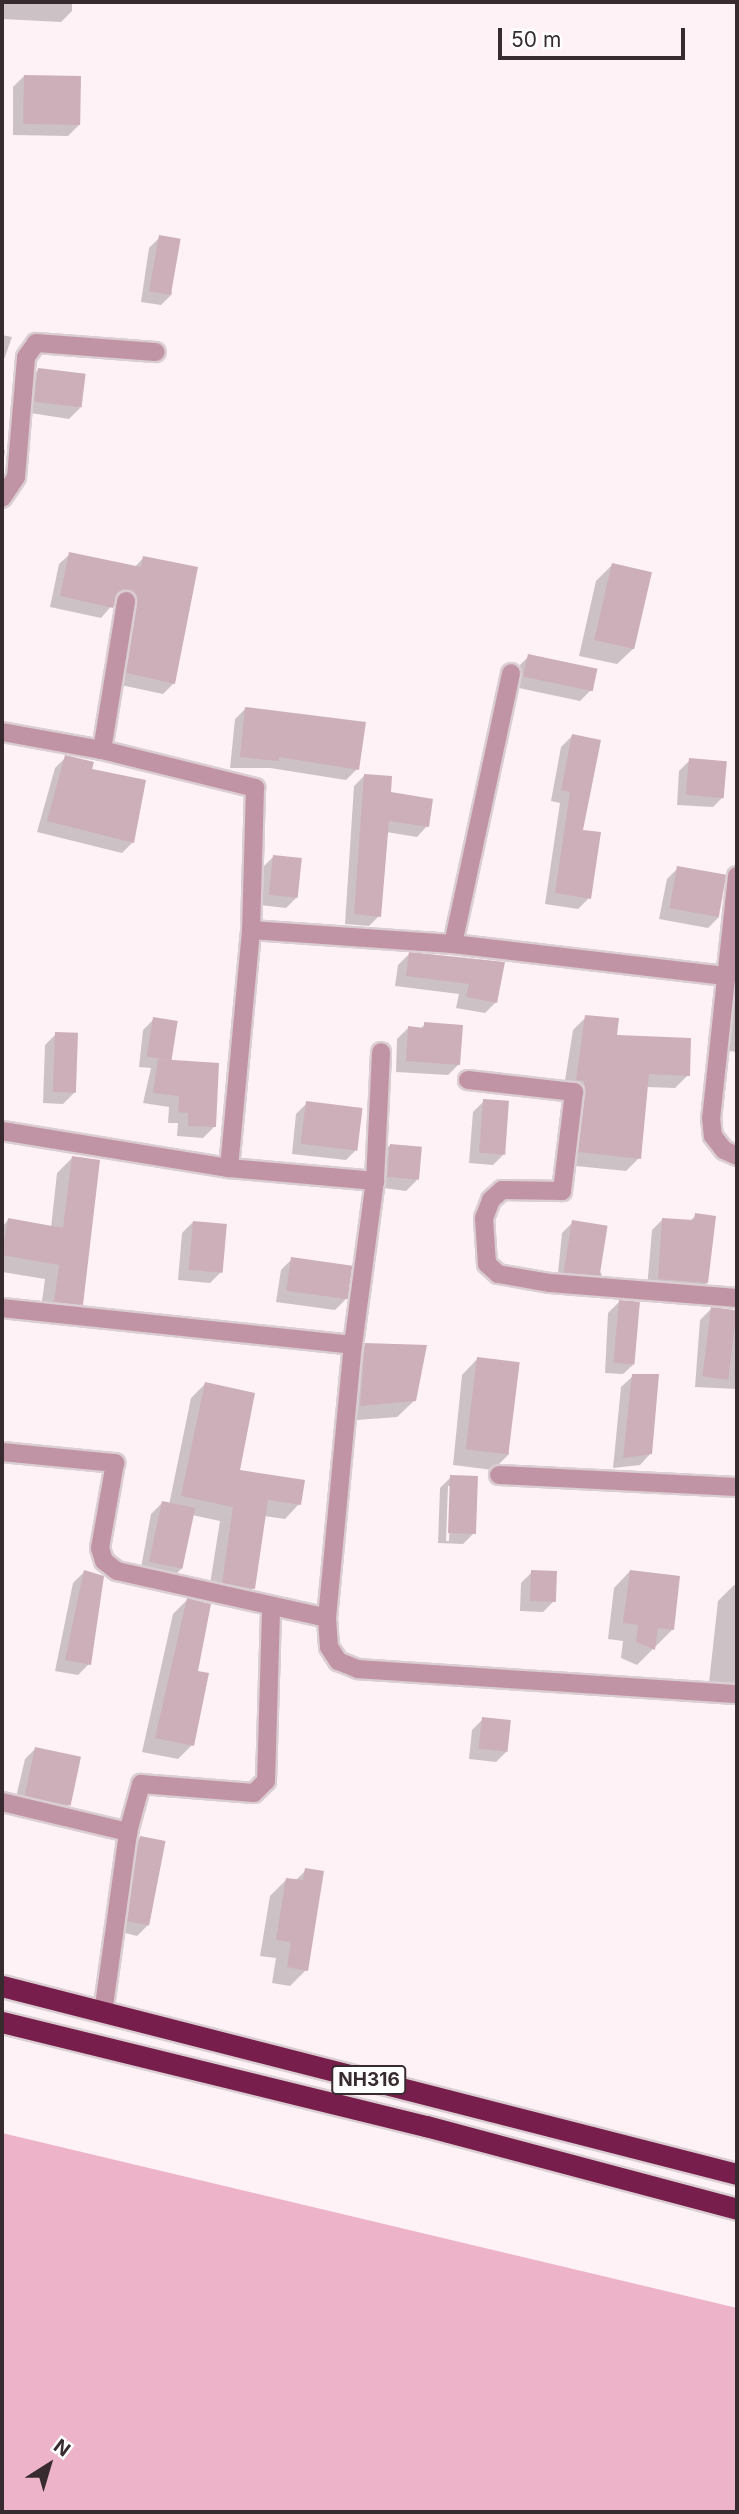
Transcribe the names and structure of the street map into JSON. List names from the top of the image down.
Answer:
{
  "streets": {
    "highway": ["NH316"]
  },
  "scale_bar": "50 m",
  "north": "top right"
}
